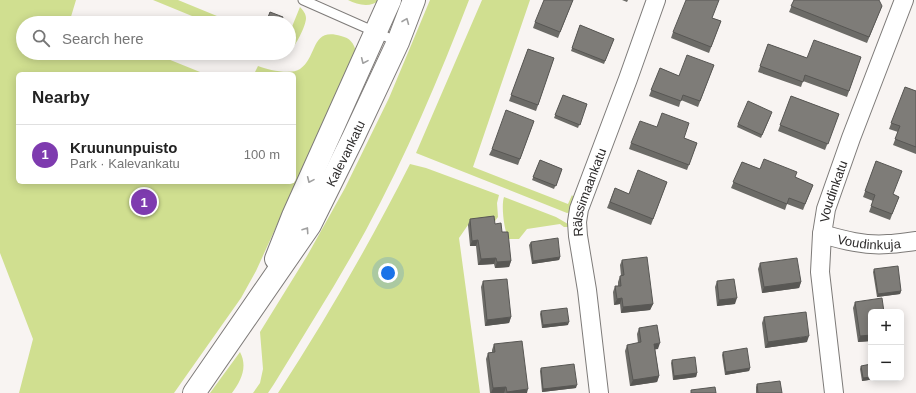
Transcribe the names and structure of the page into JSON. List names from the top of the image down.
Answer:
{
  "streets": {
    "main road": ["Kalevankatu"],
    "street": ["Voudinkatu", "Rälssimaankatu", "Voudinkuja"]
  },
  "crossings": [
    ["Voudinkatu", "Voudinkuja"]
  ],
  "page": {
    "search": "Search here",
    "heading": "Nearby",
    "list": [
      {
        "mark": "1",
        "name": "Kruununpuisto",
        "note": "Park · Kalevankatu",
        "value": "100 m"
      }
    ],
    "pins": "1",
    "map_buttons": ["+", "−"]
  }
}
